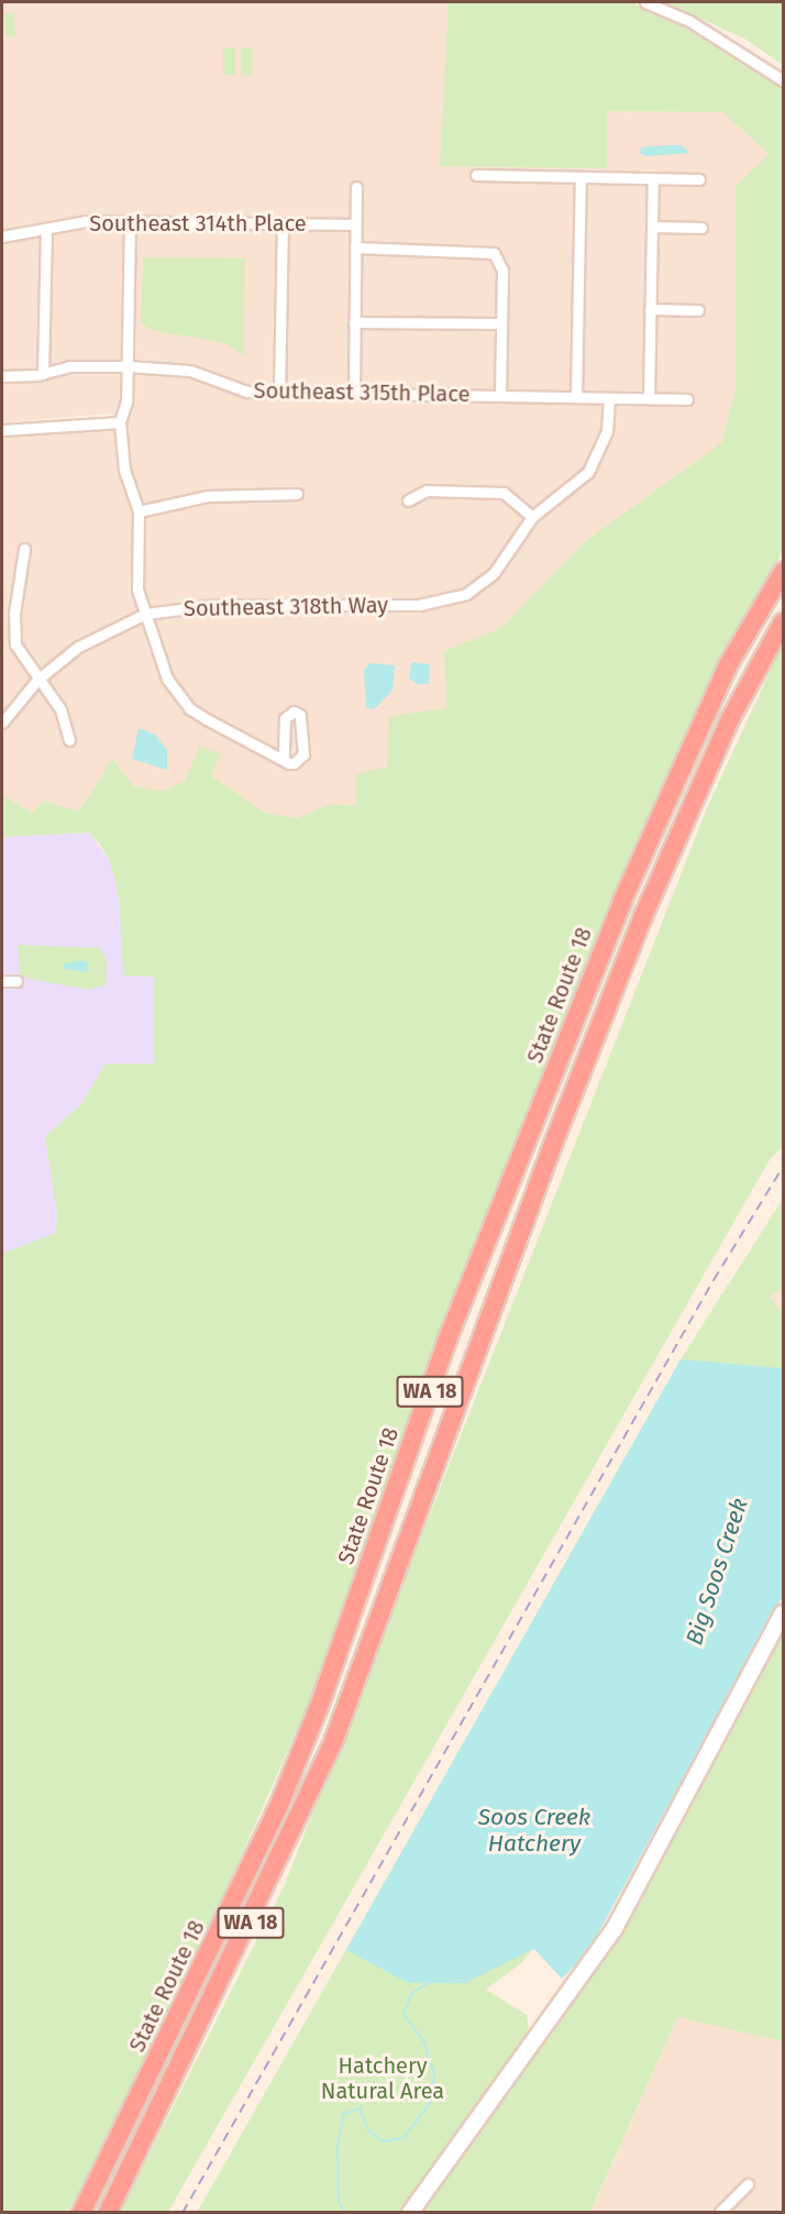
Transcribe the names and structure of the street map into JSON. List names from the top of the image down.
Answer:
{
  "streets": {
    "highway": ["State Route 18", "WA 18"],
    "street": ["Southeast 314th Place", "Southeast 315th Place", "Southeast 318th Way"]
  },
  "crossings": [
    ["Southeast 315th Place", "Southeast 318th Way"]
  ],
  "water": ["Big Soos Creek", "Soos Creek Hatchery"],
  "parks": ["Hatchery Natural Area"]
}
